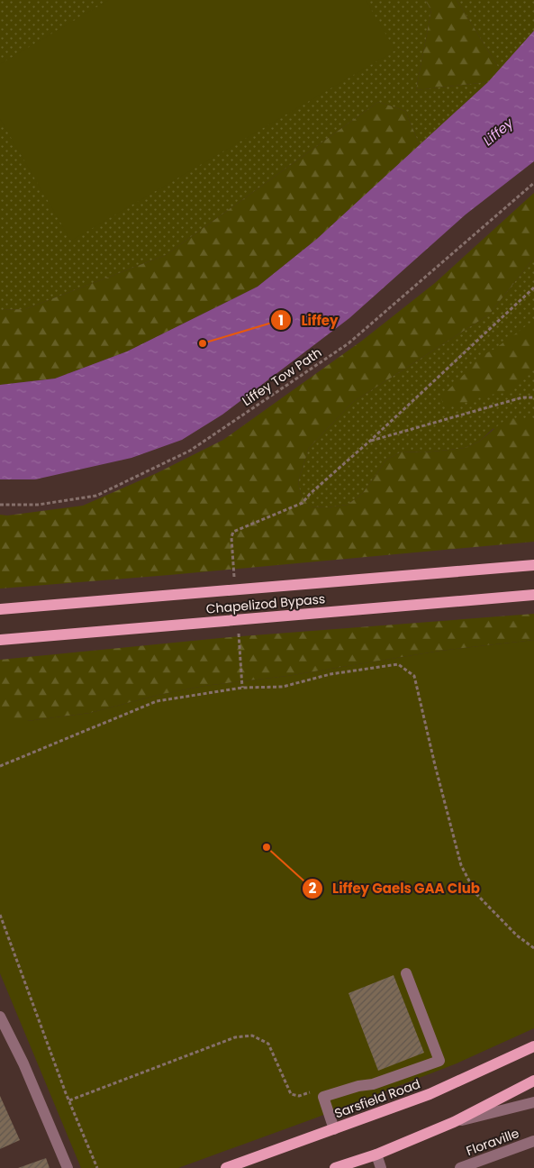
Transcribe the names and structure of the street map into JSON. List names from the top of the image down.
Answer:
{
  "streets": {
    "main road": ["Chapelizod Bypass", "Sarsfield Road"],
    "street": ["Floraville"],
    "path": ["Liffey Tow Path"]
  },
  "water": ["Liffey"],
  "places": ["Liffey", "Liffey Gaels GAA Club"]
}
